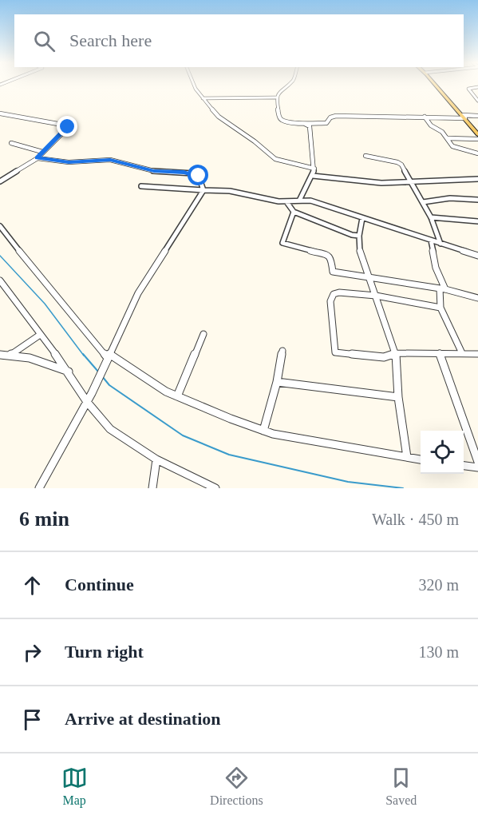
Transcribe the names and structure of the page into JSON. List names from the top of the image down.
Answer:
{
  "page": {
    "search": "Search here",
    "heading": ["6 min", "Walk · 450 m"],
    "list": [
      ["Continue", "320 m"],
      ["Turn right", "130 m"],
      "Arrive at destination"
    ],
    "nav": ["Map", "Directions", "Saved"]
  }
}
